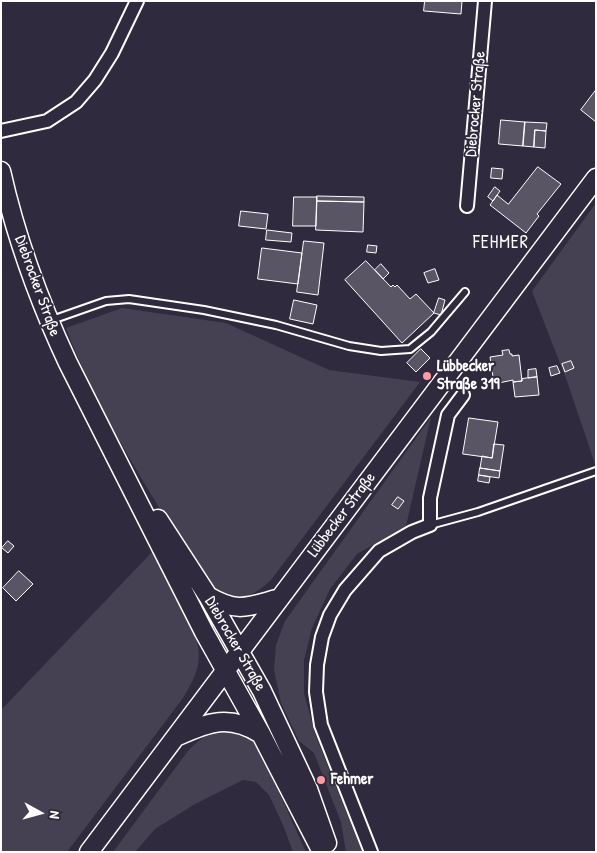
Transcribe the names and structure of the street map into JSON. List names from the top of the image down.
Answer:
{
  "streets": {
    "main road": ["Diebrocker Straße", "Lübbecker Straße"]
  },
  "crossings": [
    ["Diebrocker Straße", "Lübbecker Straße"]
  ],
  "districts": ["FEHMER"],
  "places": ["Lübbecker Straße 319", "Fehmer"],
  "north": "right"
}
